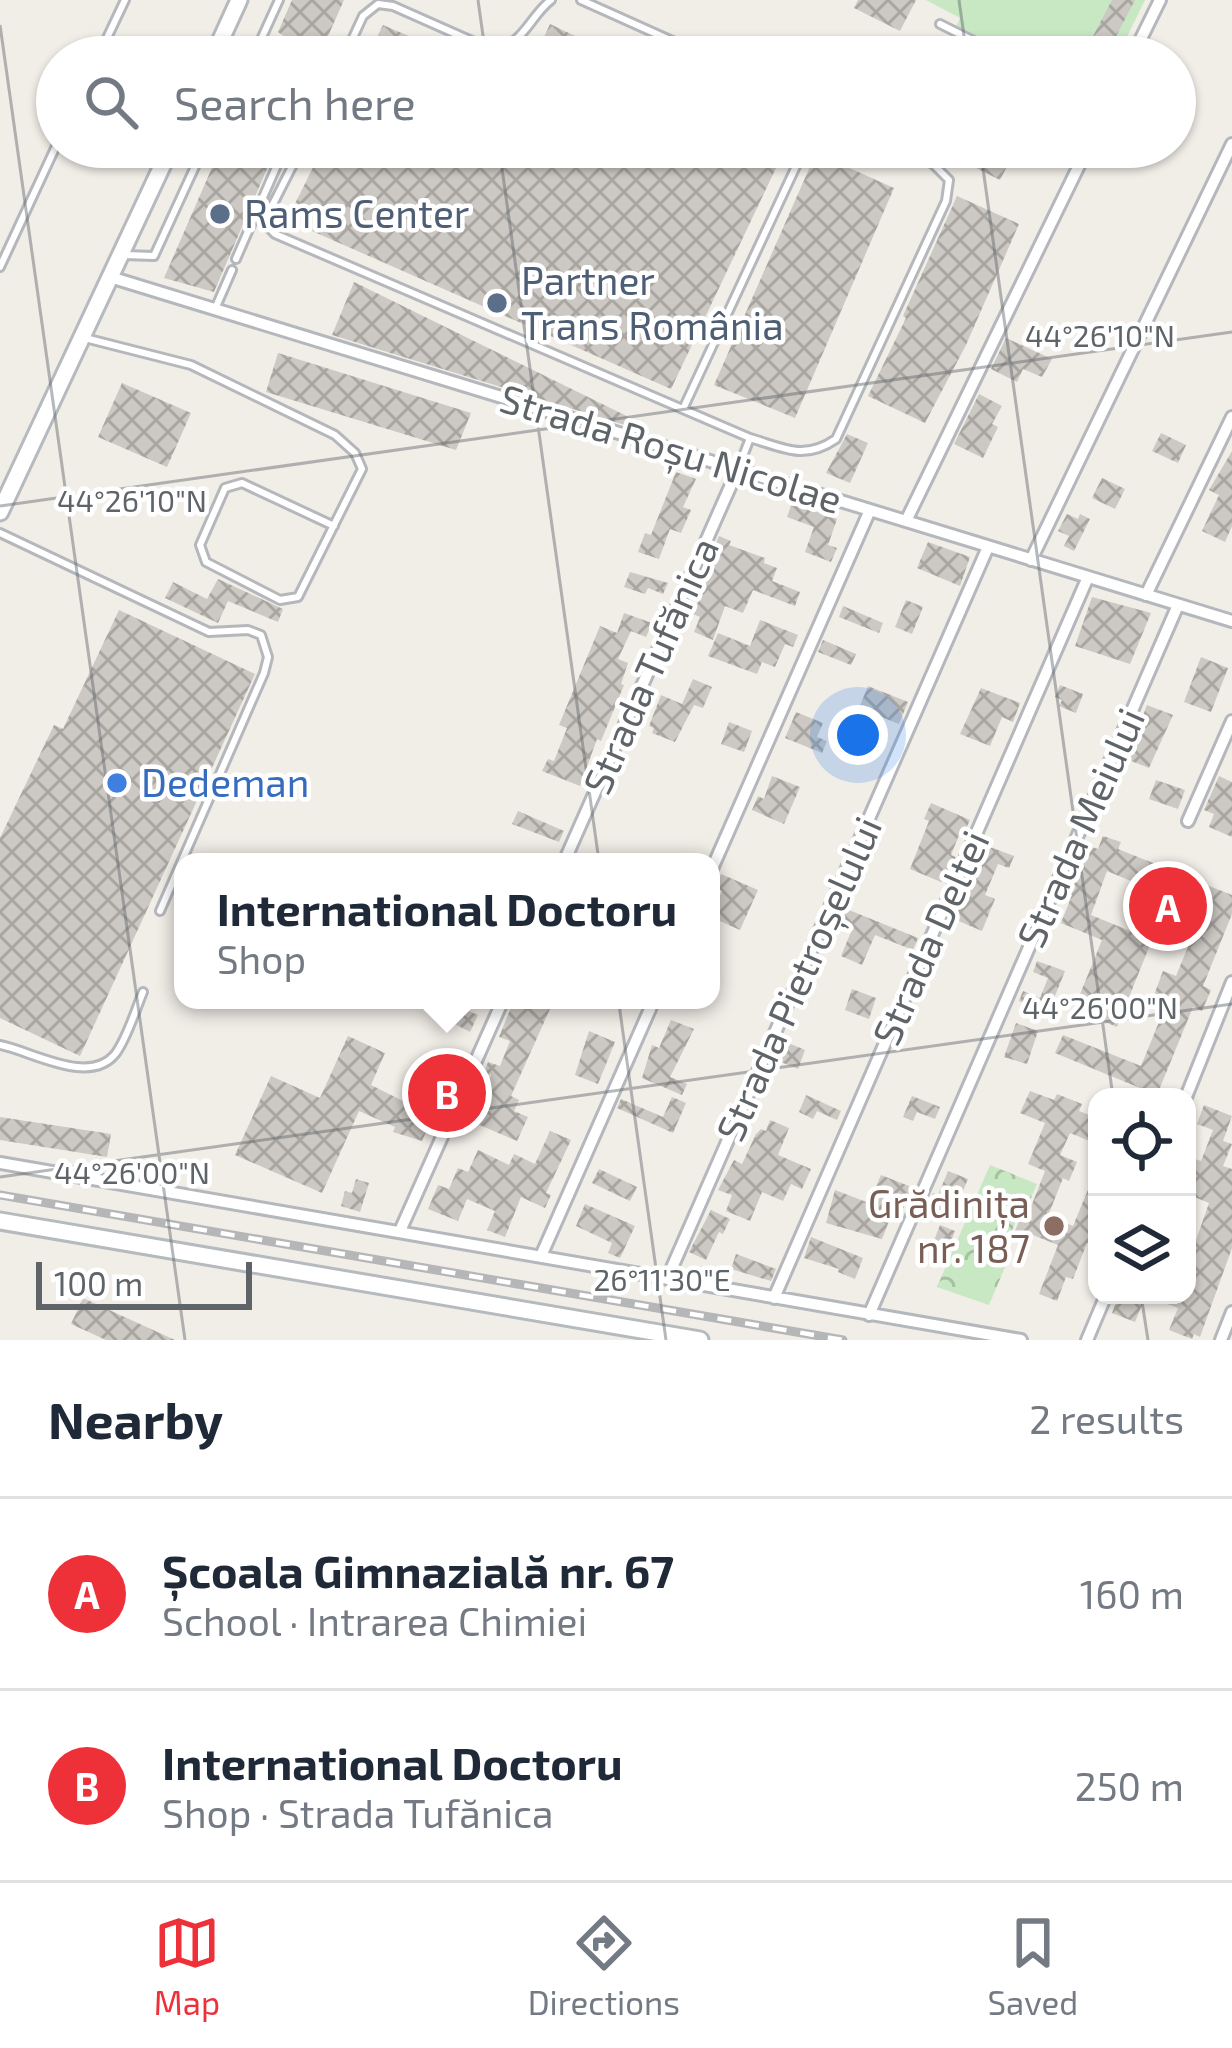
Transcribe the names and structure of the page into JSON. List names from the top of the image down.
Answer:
{
  "streets": {
    "street": [
      "Strada Roșu Nicolae",
      "Strada Tufănica",
      "Strada Meiului",
      "Strada Deltei",
      "Strada Pietroșelului"
    ]
  },
  "crossings": [
    ["Strada Roșu Nicolae", "Strada Tufănica"],
    ["Strada Roșu Nicolae", "Strada Meiului"],
    ["Strada Roșu Nicolae", "Strada Deltei"],
    ["Strada Roșu Nicolae", "Strada Pietroșelului"]
  ],
  "places": [
    "Rams Center",
    "Partner Trans România",
    "Dedeman",
    "Grădinița nr. 187"
  ],
  "scale_bar": "100 m",
  "page": {
    "search": "Search here",
    "popup": ["International Doctoru", "Shop"],
    "pins": ["A", "B"],
    "scale": "100 m",
    "heading": ["Nearby", "2 results"],
    "list": [
      {
        "mark": "A",
        "name": "Școala Gimnazială nr. 67",
        "note": "School · Intrarea Chimiei",
        "value": "160 m"
      },
      {
        "mark": "B",
        "name": "International Doctoru",
        "note": "Shop · Strada Tufănica",
        "value": "250 m"
      }
    ],
    "nav": ["Map", "Directions", "Saved"]
  },
  "coordinates": ["44°26'10\"N", "44°26'00\"N", "26°11'30\"E"]
}
